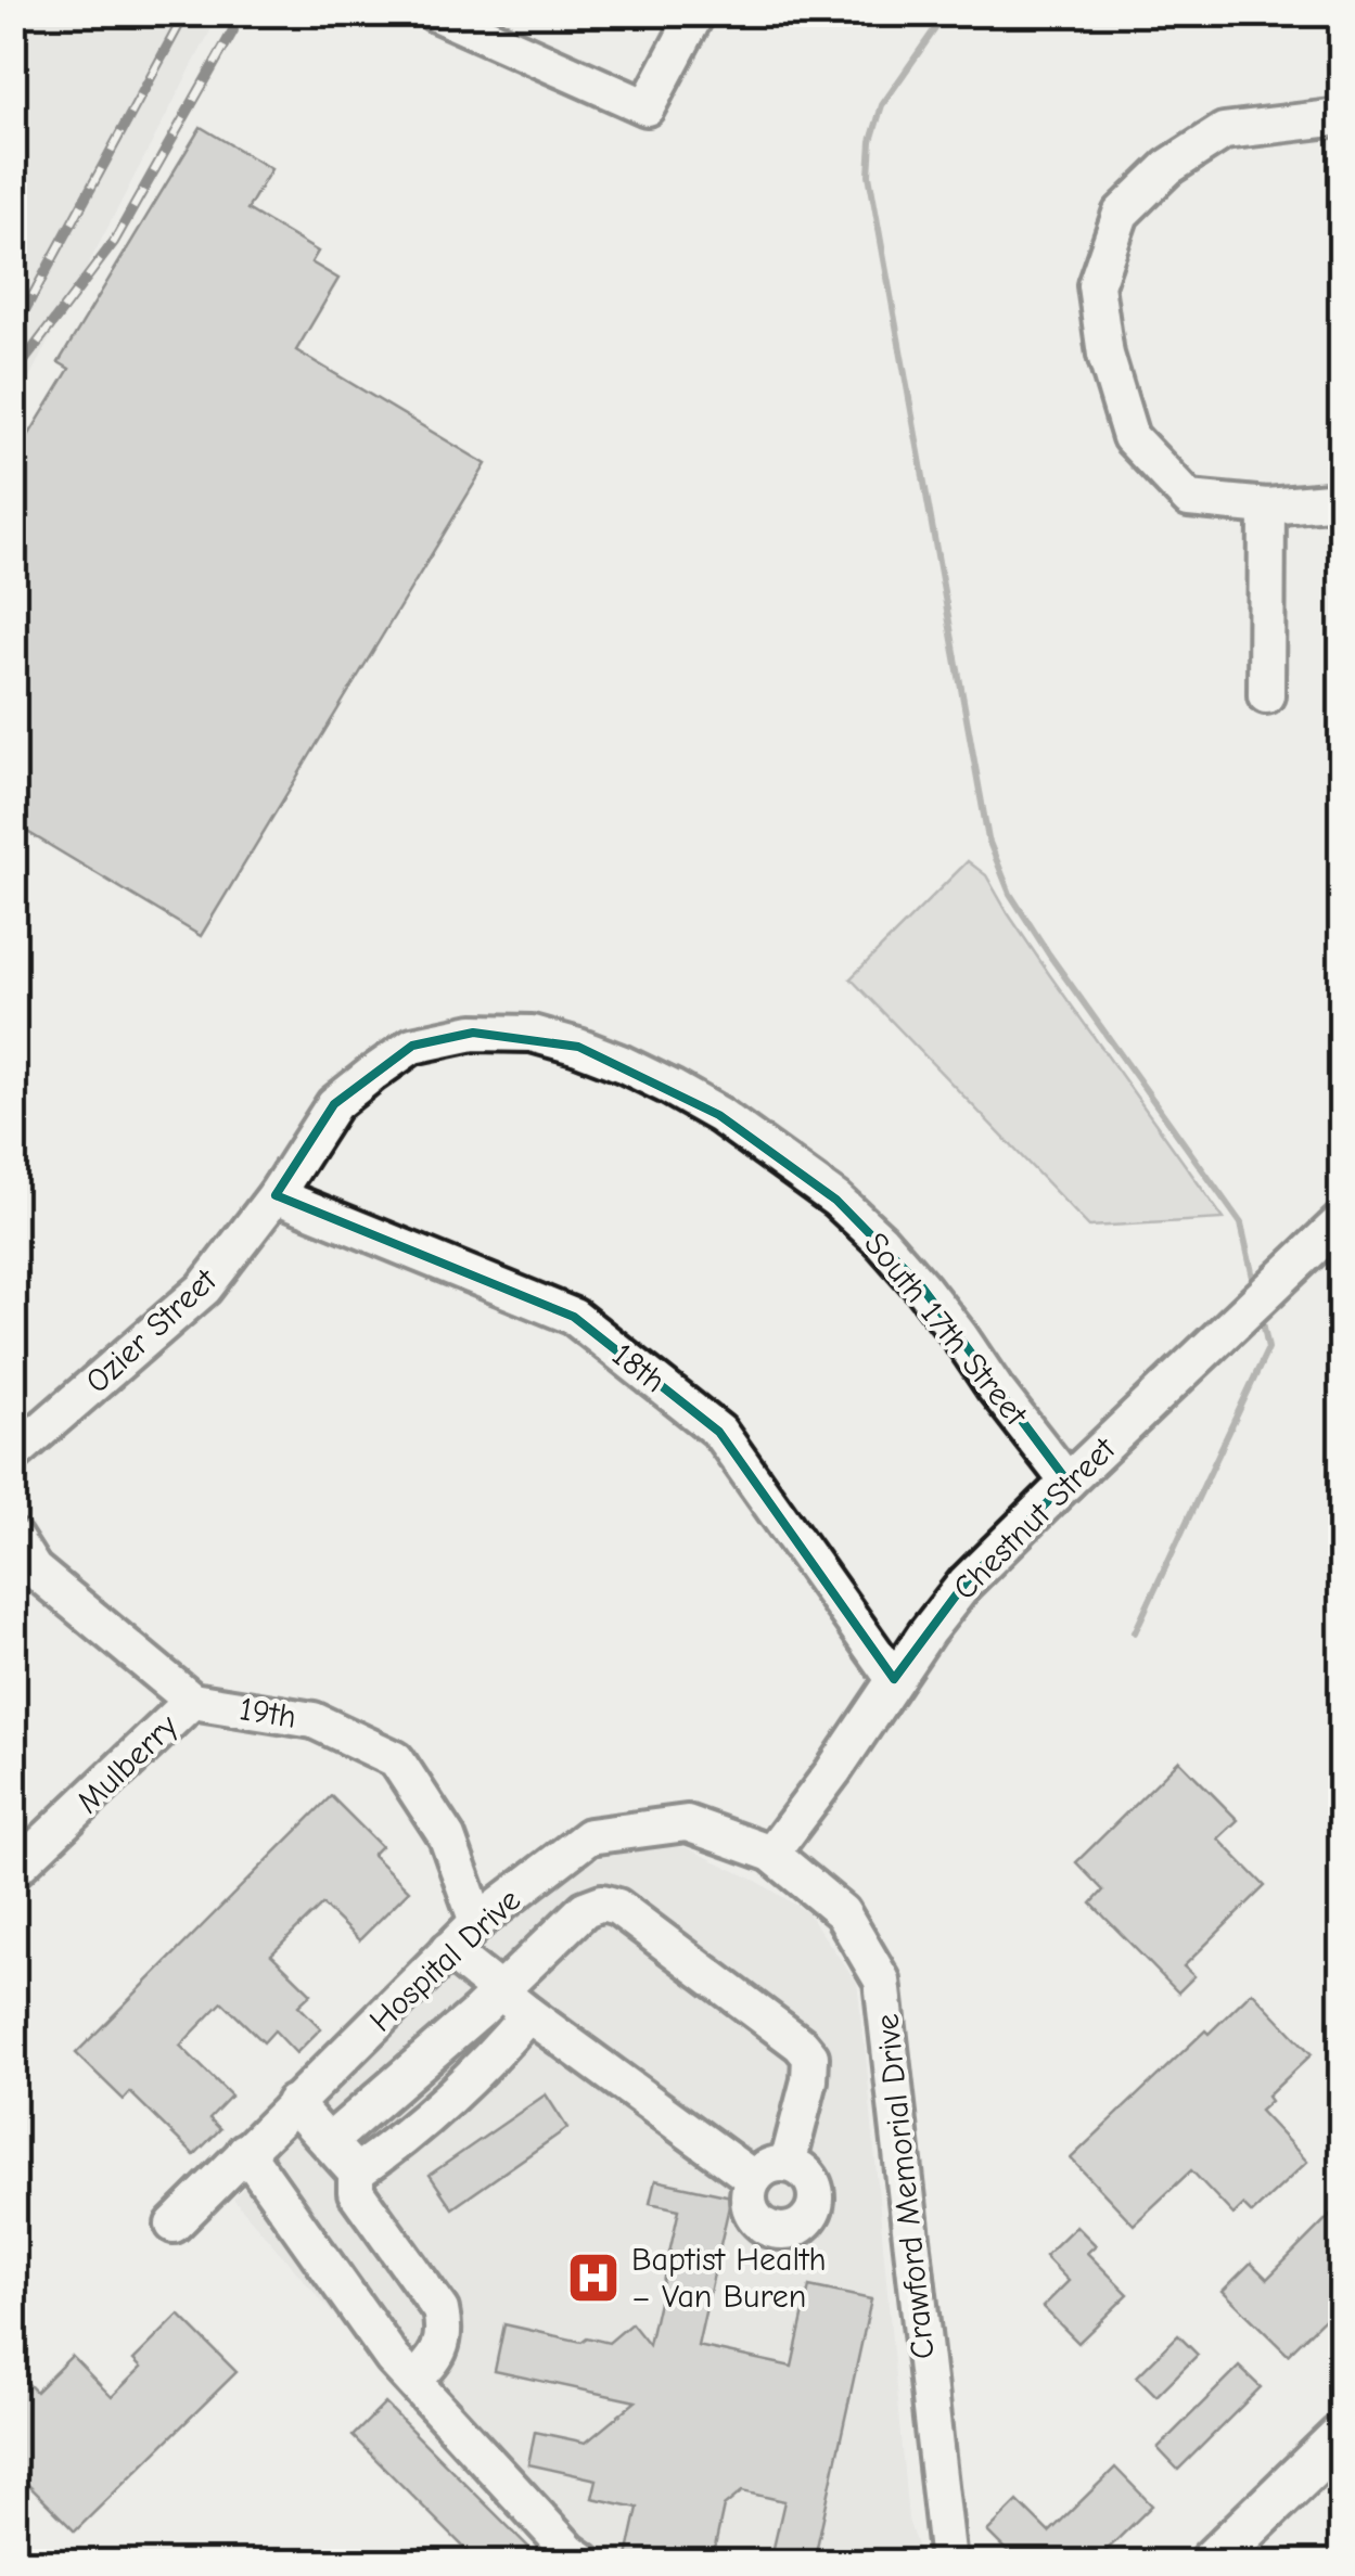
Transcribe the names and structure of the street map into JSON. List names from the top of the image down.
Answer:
{
  "streets": {
    "street": [
      "South 17th Street",
      "Ozier Street",
      "18th",
      "Chestnut Street",
      "19th",
      "Mulberry",
      "Hospital Drive",
      "Crawford Memorial Drive"
    ]
  },
  "crossings": [
    ["South 17th Street", "Ozier Street"],
    ["South 17th Street", "18th"],
    ["South 17th Street", "Chestnut Street"],
    ["Ozier Street", "18th"],
    ["18th", "Chestnut Street"],
    ["Chestnut Street", "Hospital Drive"],
    ["Chestnut Street", "Crawford Memorial Drive"],
    ["19th", "Mulberry"],
    ["19th", "Hospital Drive"],
    ["Hospital Drive", "Crawford Memorial Drive"]
  ],
  "places": {
    "hospital": ["Baptist Health – Van Buren"]
  }
}
